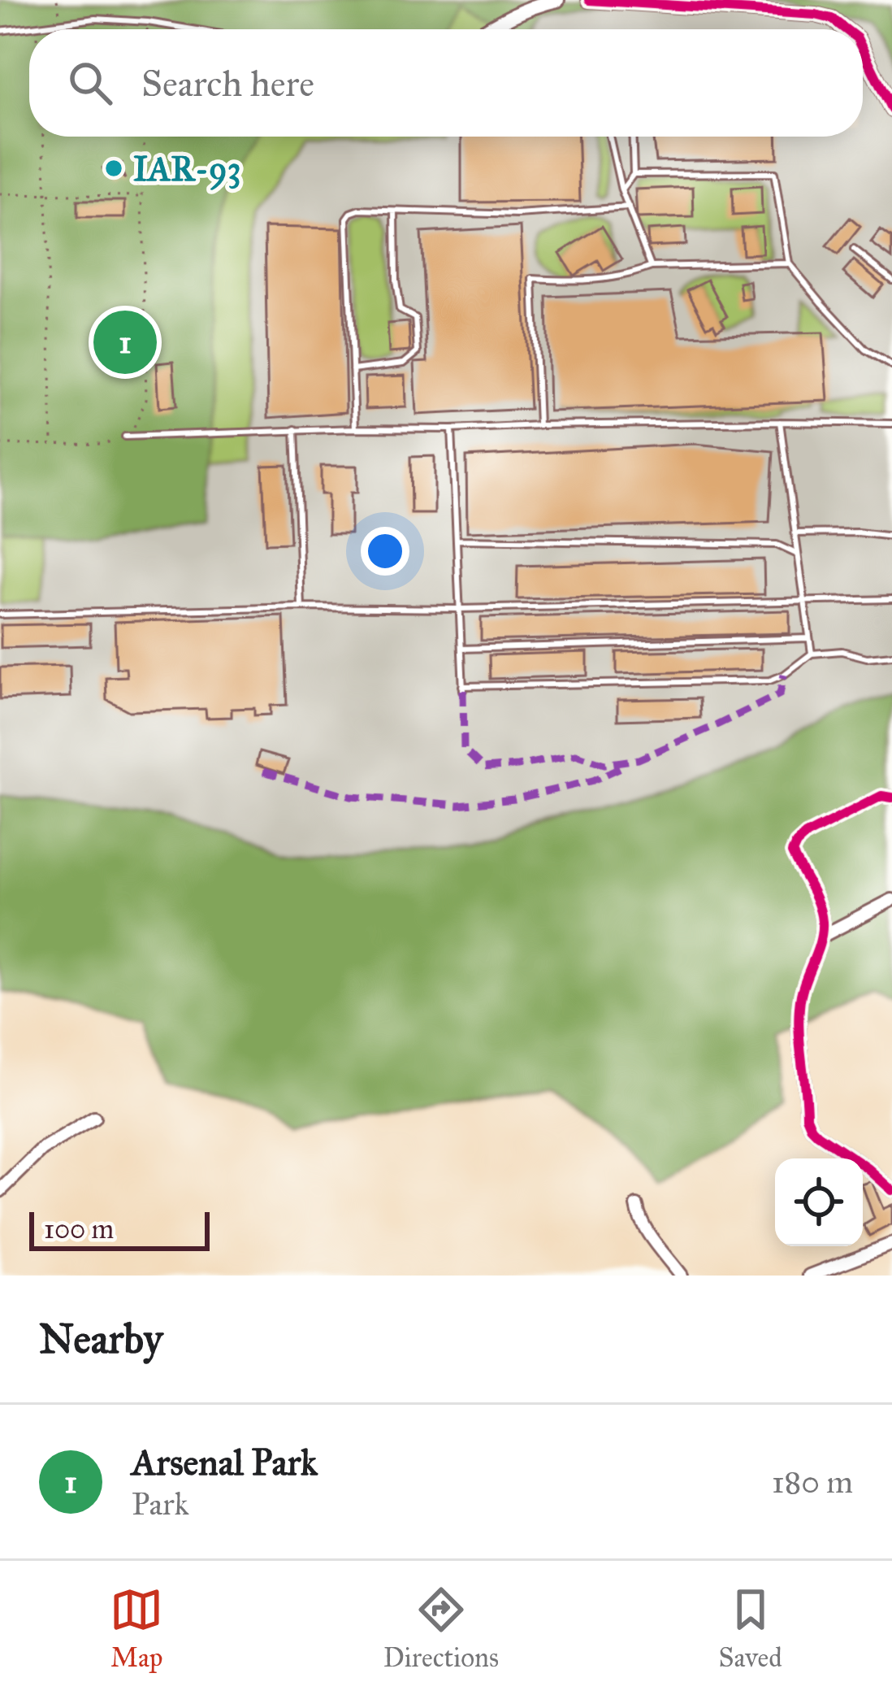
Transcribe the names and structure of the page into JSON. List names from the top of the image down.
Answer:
{
  "places": ["IAR-93"],
  "scale_bar": "100 m",
  "page": {
    "search": "Search here",
    "pins": "1",
    "scale": "100 m",
    "heading": "Nearby",
    "list": [
      {
        "mark": "1",
        "name": "Arsenal Park",
        "note": "Park",
        "value": "180 m"
      }
    ],
    "nav": ["Map", "Directions", "Saved"]
  }
}
